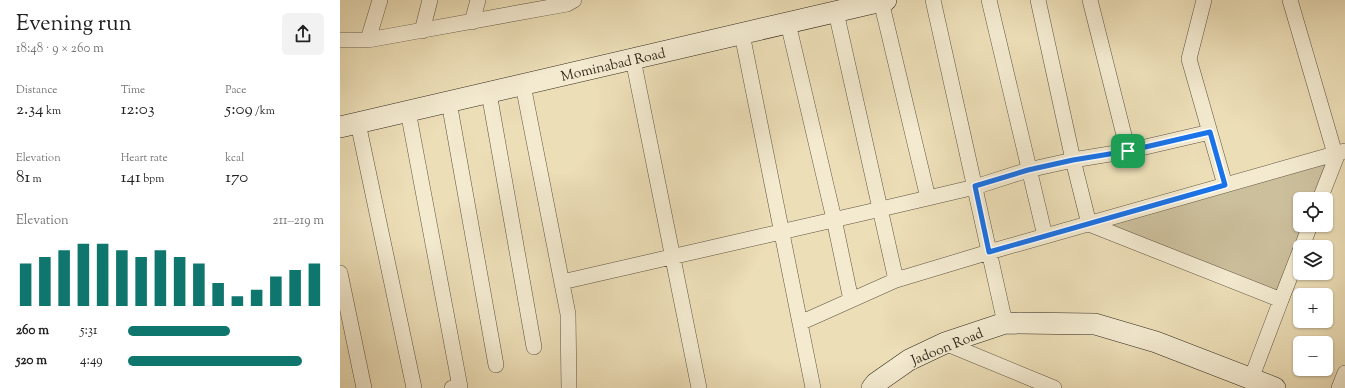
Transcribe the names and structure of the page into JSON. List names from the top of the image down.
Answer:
{
  "streets": {
    "main road": ["Mominabad Road", "Jadoon Road"]
  },
  "page": {
    "heading": ["Evening run", "18:48 · 9 × 260 m"],
    "stats": [
      ["Distance", "2.34 km"],
      ["Time", "12:03"],
      ["Pace", "5:09 /km"],
      ["Elevation", "81 m"],
      ["Heart rate", "141 bpm"],
      ["kcal", "170"]
    ],
    "map_buttons": ["+", "−"],
    "chart": ["Elevation", "211–219 m"],
    "list": [
      {
        "name": "260 m",
        "note": "5:31"
      },
      {
        "name": "520 m",
        "note": "4:49"
      }
    ]
  }
}
